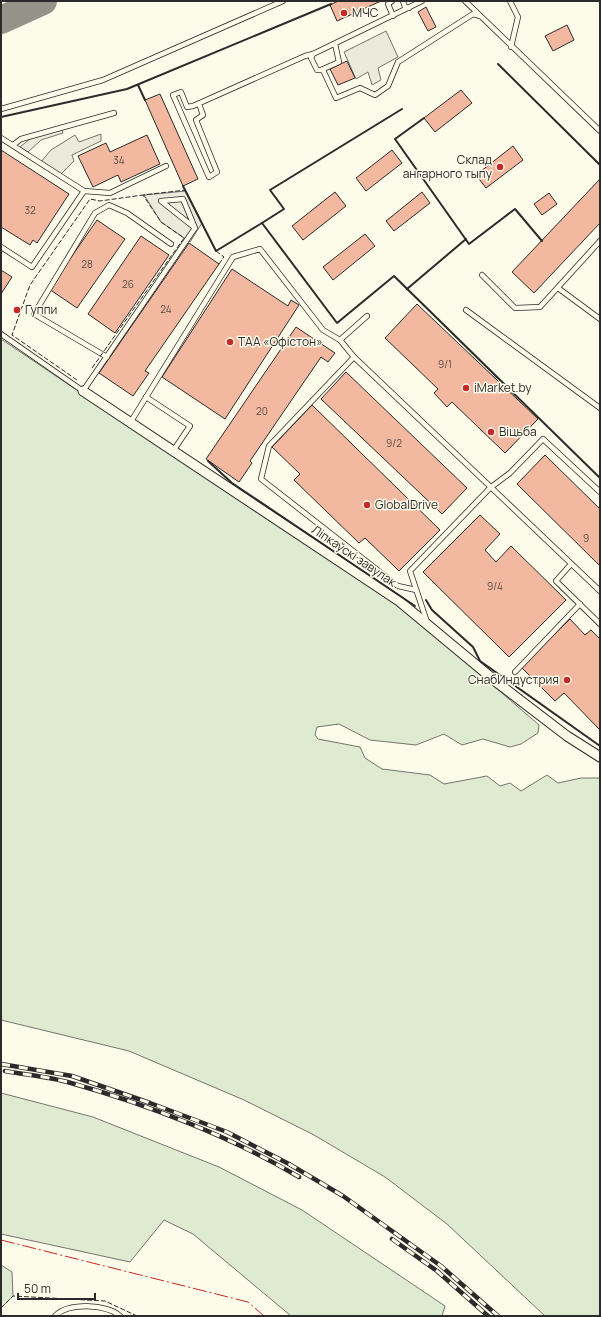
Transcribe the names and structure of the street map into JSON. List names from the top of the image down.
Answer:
{
  "streets": {
    "street": ["Ліпкаўскі завулак"]
  },
  "places": [
    "МЧС",
    "Склад ангарного тыпу",
    "Гуппи",
    "ТАА «Офістон»",
    "iMarket.by",
    "Віцьба",
    "GlobalDrive",
    "СнабИндустрия"
  ],
  "house_numbers": [
    "34",
    "32",
    "28",
    "26",
    "24",
    "9/1",
    "20",
    "9/2",
    "9",
    "9/4"
  ],
  "scale_bar": "50 m"
}
